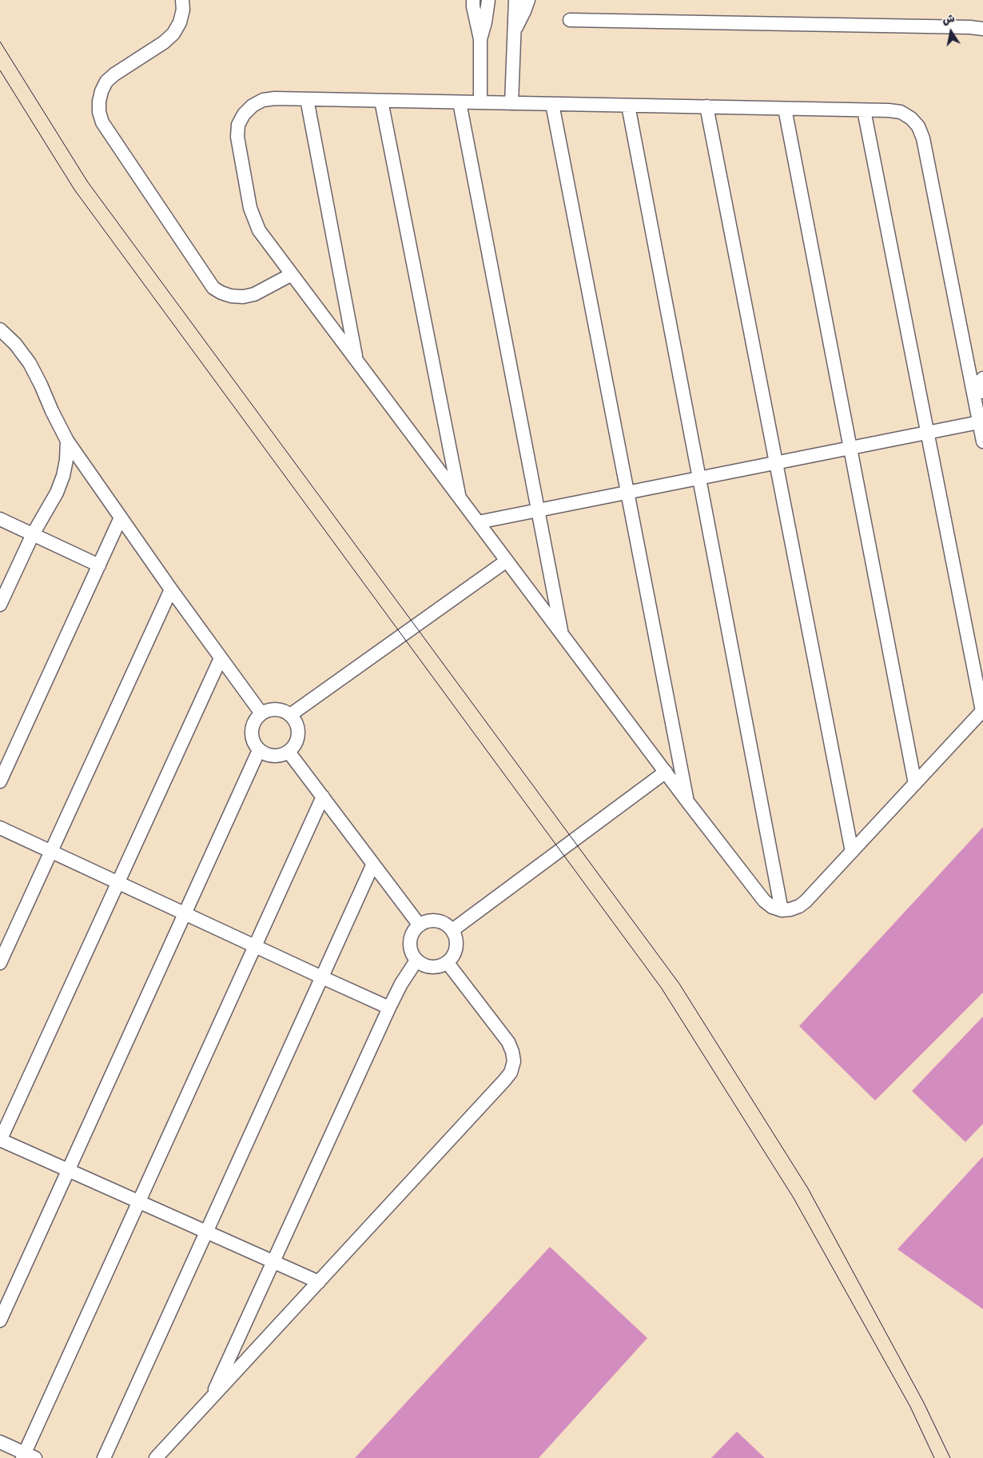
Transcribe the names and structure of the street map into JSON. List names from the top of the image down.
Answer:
{
  "north": "top"
}
